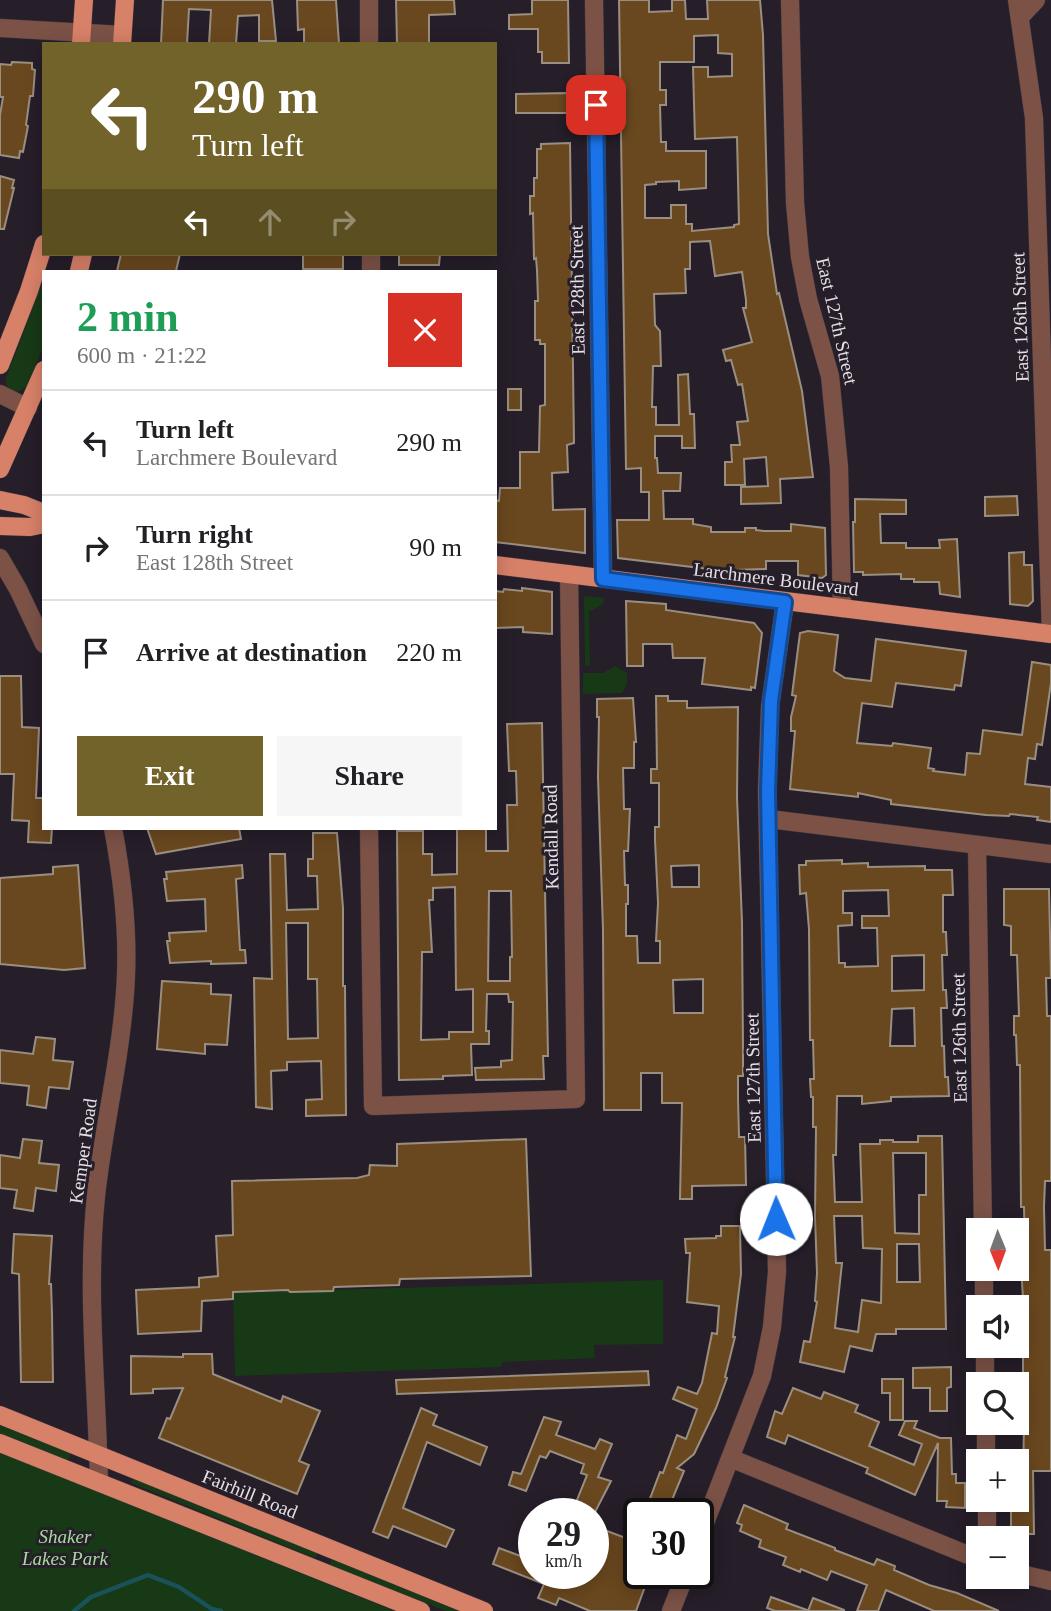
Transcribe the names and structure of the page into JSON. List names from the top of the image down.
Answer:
{
  "streets": {
    "main road": ["Larchmere Boulevard", "Fairhill Road"],
    "street": [
      "East 128th Street",
      "East 126th Street",
      "East 127th Street",
      "Kendall Road",
      "Kemper Road"
    ]
  },
  "crossings": [
    ["East 128th Street", "Larchmere Boulevard"],
    ["East 126th Street", "Larchmere Boulevard"],
    ["East 127th Street", "Larchmere Boulevard"],
    ["Larchmere Boulevard", "Kendall Road"],
    ["Kemper Road", "Fairhill Road"]
  ],
  "parks": ["Shaker Lakes Park"],
  "north": "bottom",
  "page": {
    "turn": ["290 m", "Turn left"],
    "heading": ["2 min", "600 m · 21:22"],
    "list": [
      {
        "name": "Turn left",
        "note": "Larchmere Boulevard",
        "value": "290 m"
      },
      {
        "name": "Turn right",
        "note": "East 128th Street",
        "value": "90 m"
      },
      {
        "name": "Arrive at destination",
        "value": "220 m"
      }
    ],
    "buttons": ["Exit", "Share"],
    "map_buttons": ["+", "−"],
    "speed": "29 km/h",
    "limit": "30"
  }
}
